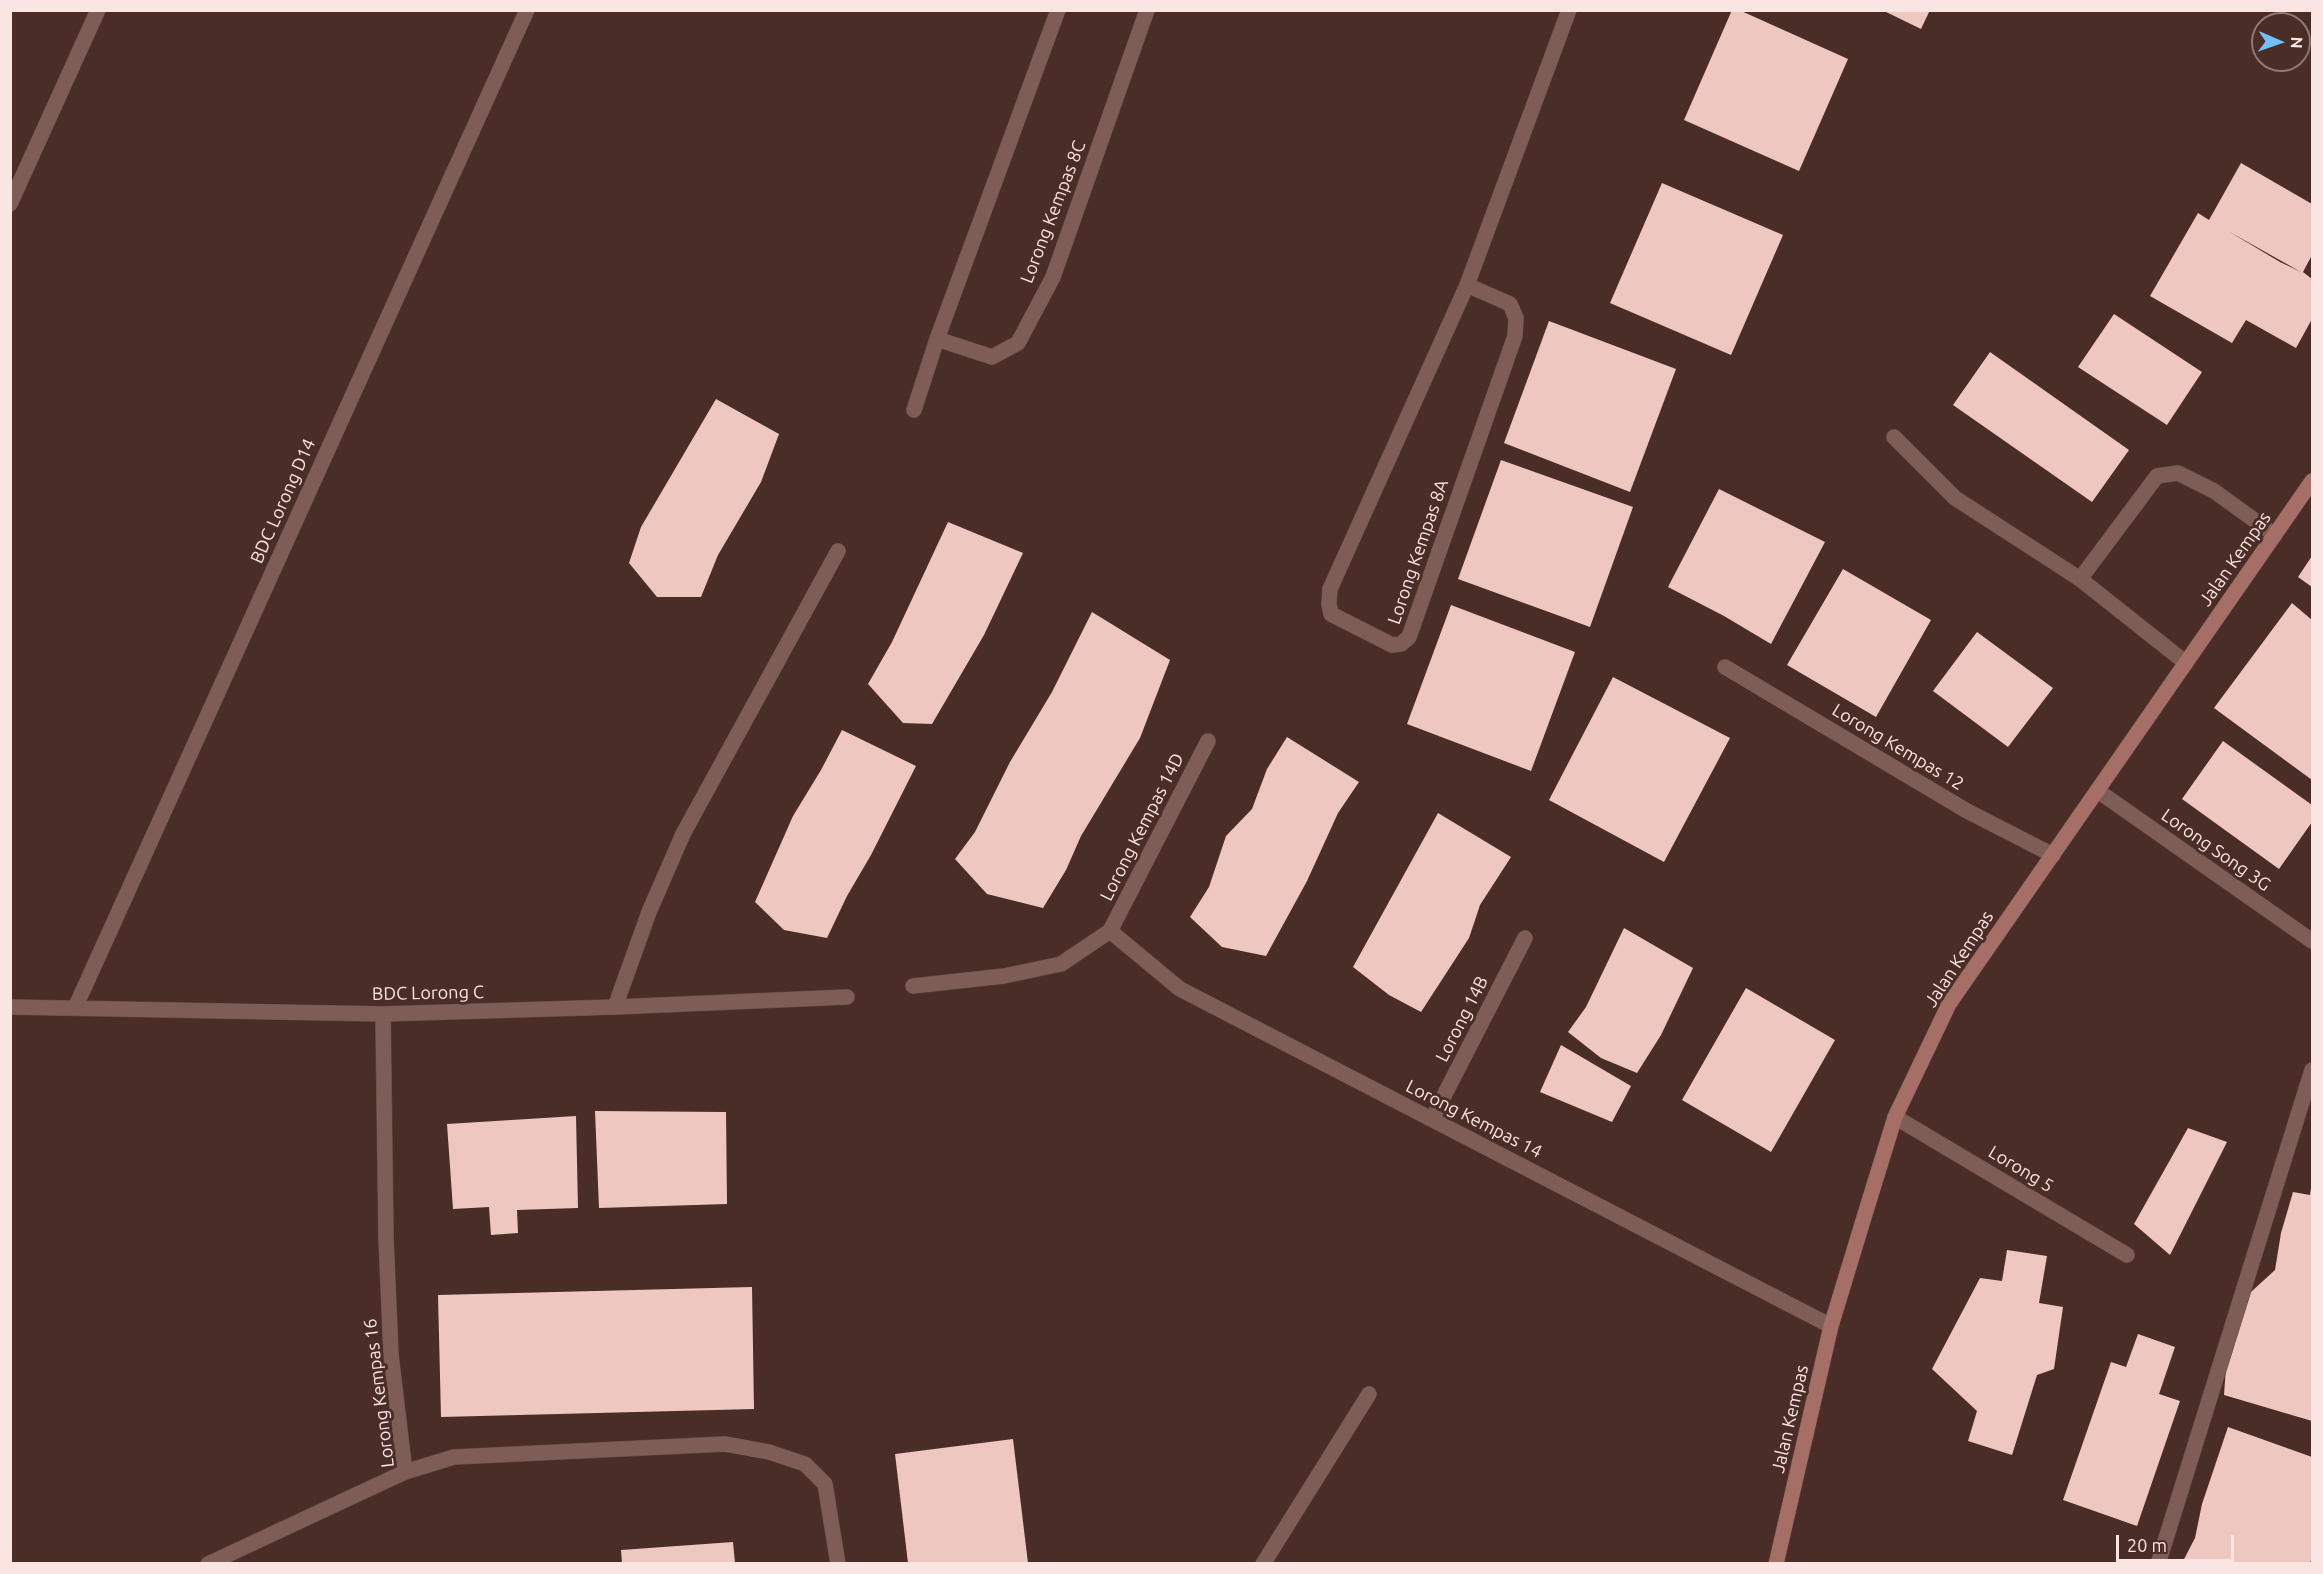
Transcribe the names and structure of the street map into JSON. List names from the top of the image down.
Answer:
{
  "streets": {
    "street": [
      "Lorong Kempas 8C",
      "BDC Lorong D14",
      "Lorong Kempas 8A",
      "Jalan Kempas",
      "Lorong Kempas 12",
      "Lorong Kempas 14D",
      "Lorong Song 3G",
      "BDC Lorong C",
      "Lorong 14B",
      "Lorong Kempas 14",
      "Lorong 5",
      "Lorong Kempas 16"
    ]
  },
  "crossings": [
    ["BDC Lorong D14", "BDC Lorong C"],
    ["Jalan Kempas", "Lorong Kempas 12"],
    ["Jalan Kempas", "Lorong Song 3G"],
    ["Jalan Kempas", "Lorong Kempas 14"],
    ["Jalan Kempas", "Lorong 5"],
    ["Lorong Kempas 14D", "Lorong Kempas 14"],
    ["BDC Lorong C", "Lorong Kempas 16"],
    ["Lorong 14B", "Lorong Kempas 14"]
  ],
  "scale_bar": "20 m",
  "north": "right"
}
